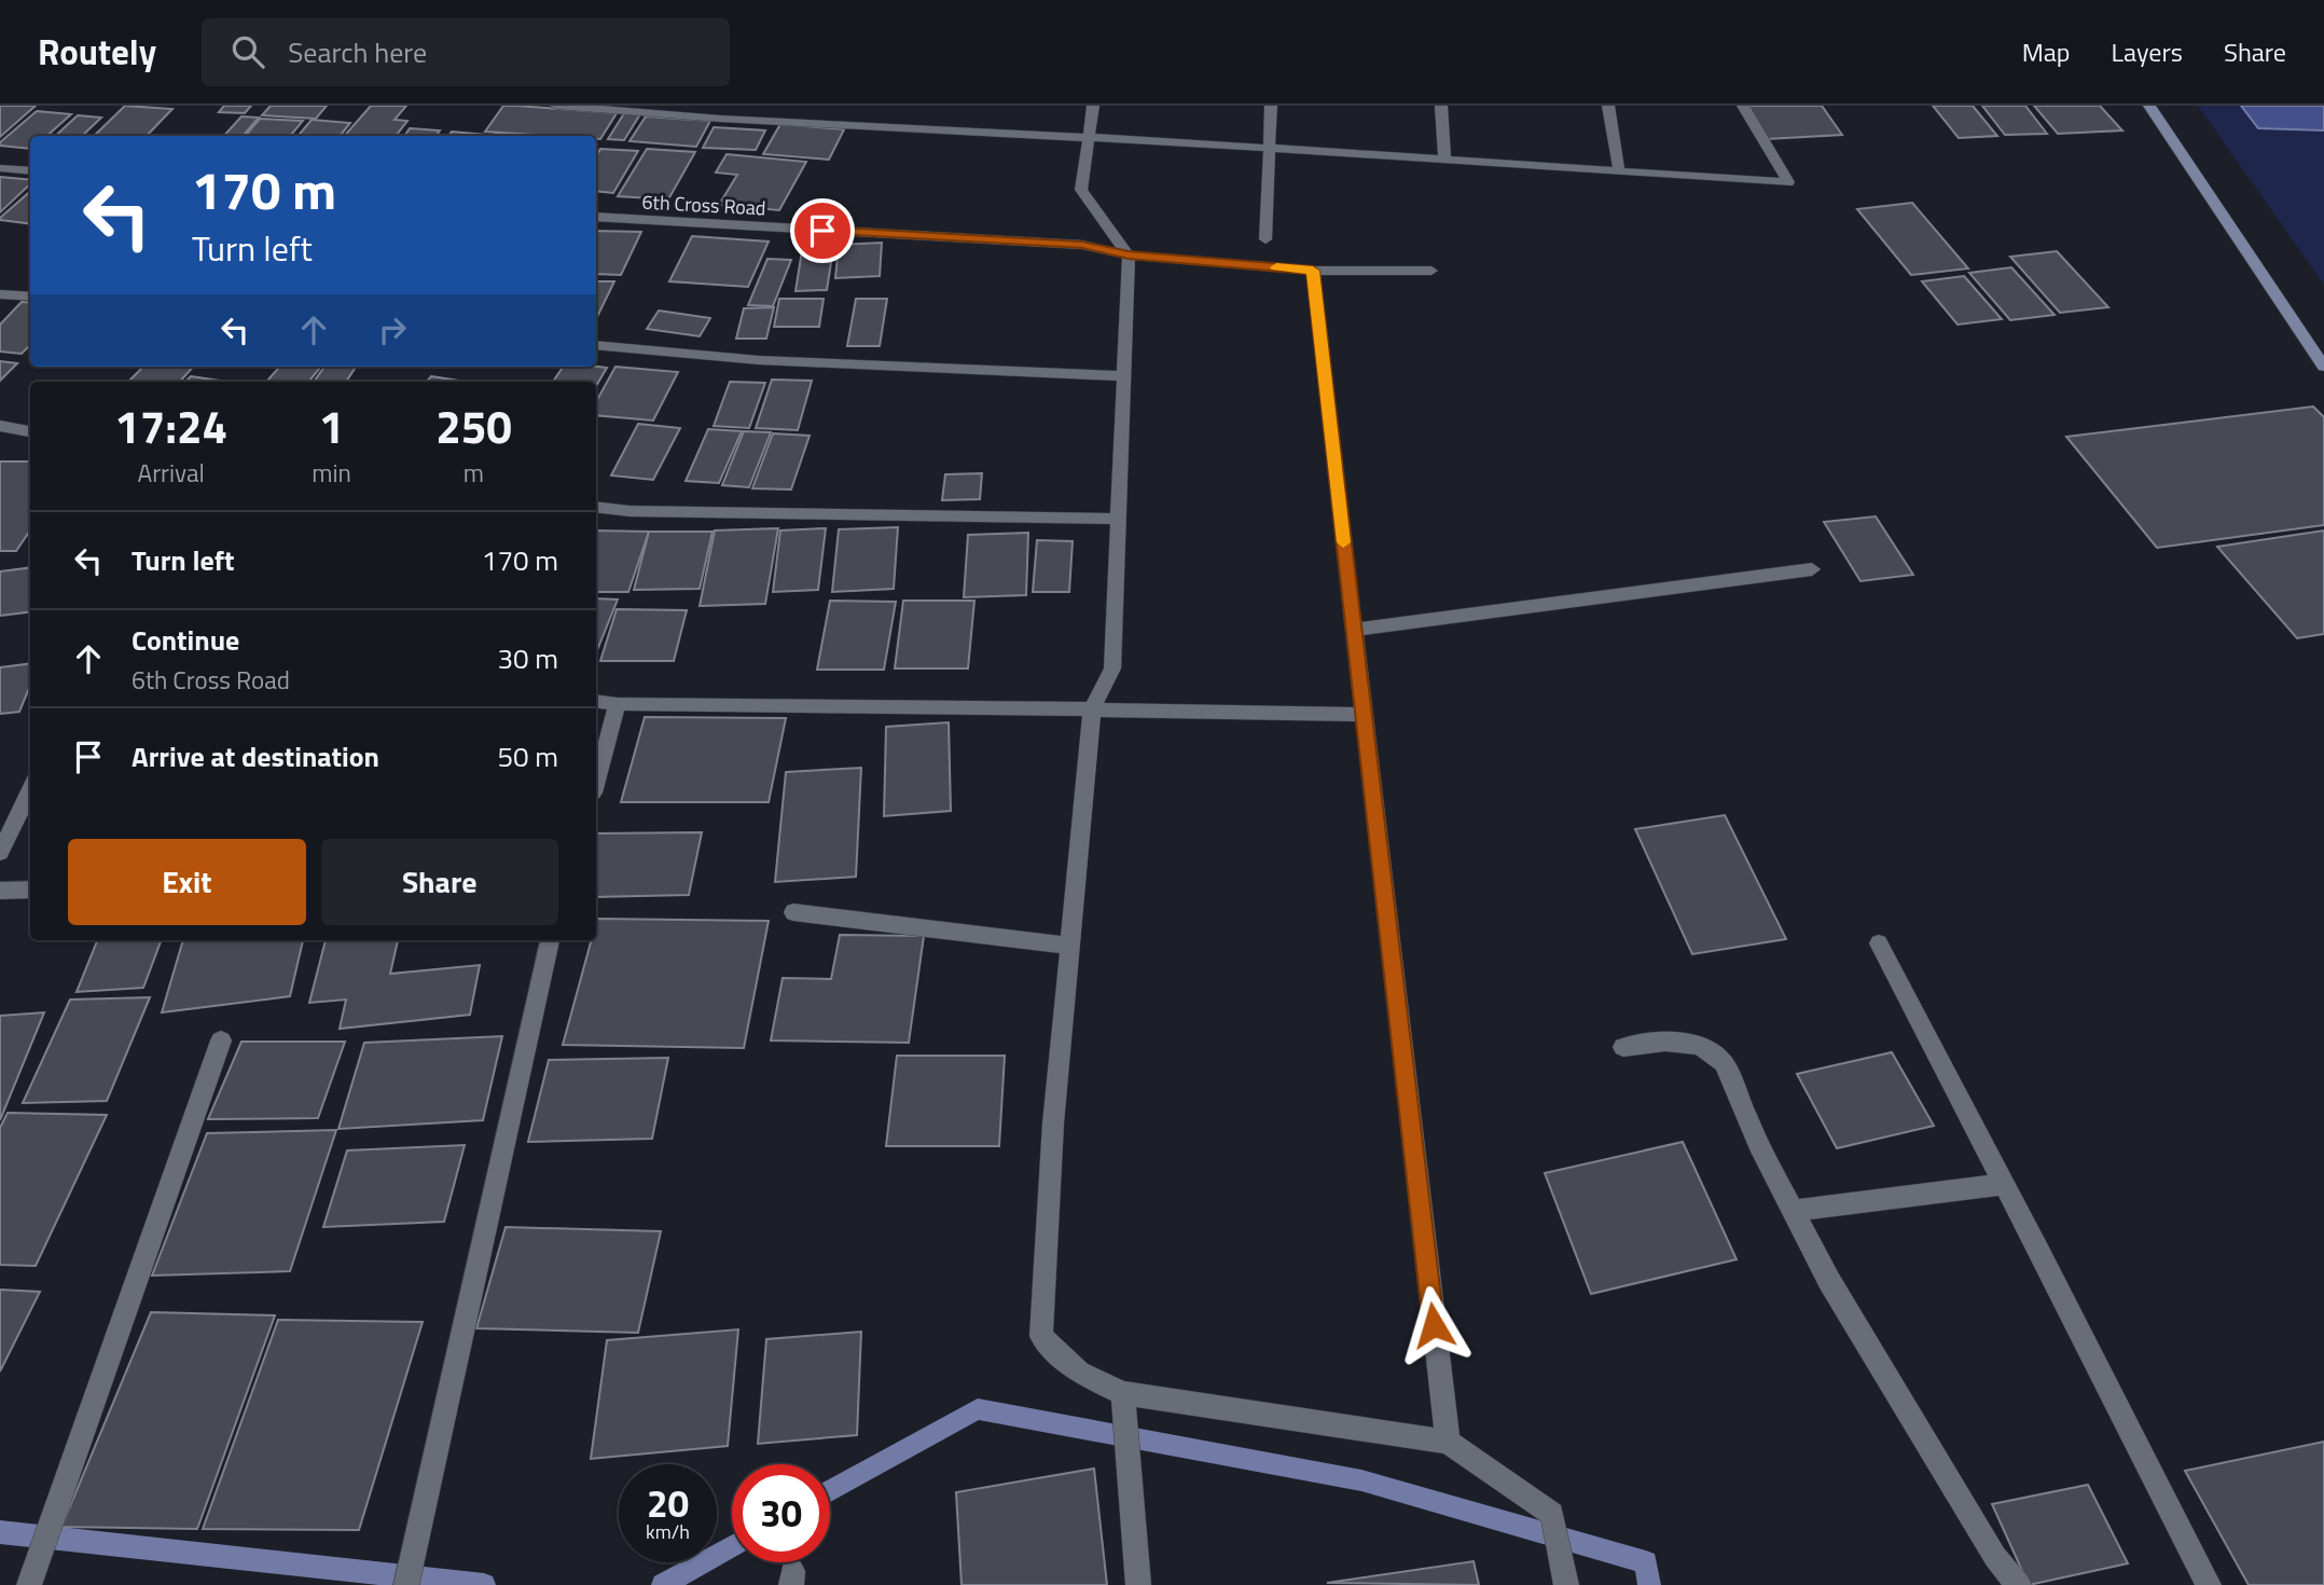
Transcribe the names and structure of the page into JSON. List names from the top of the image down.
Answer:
{
  "streets": {
    "street": ["6th Cross Road"]
  },
  "page": {
    "header": "Routely",
    "search": "Search here",
    "nav": ["Map", "Layers", "Share"],
    "turn": ["170 m", "Turn left"],
    "eta": [
      "17:24",
      "Arrival",
      "1",
      "min",
      "250",
      "m"
    ],
    "list": [
      {
        "name": "Turn left",
        "value": "170 m"
      },
      {
        "name": "Continue",
        "note": "6th Cross Road",
        "value": "30 m"
      },
      {
        "name": "Arrive at destination",
        "value": "50 m"
      }
    ],
    "buttons": ["Exit", "Share"],
    "speed": "20 km/h",
    "limit": "30"
  }
}
